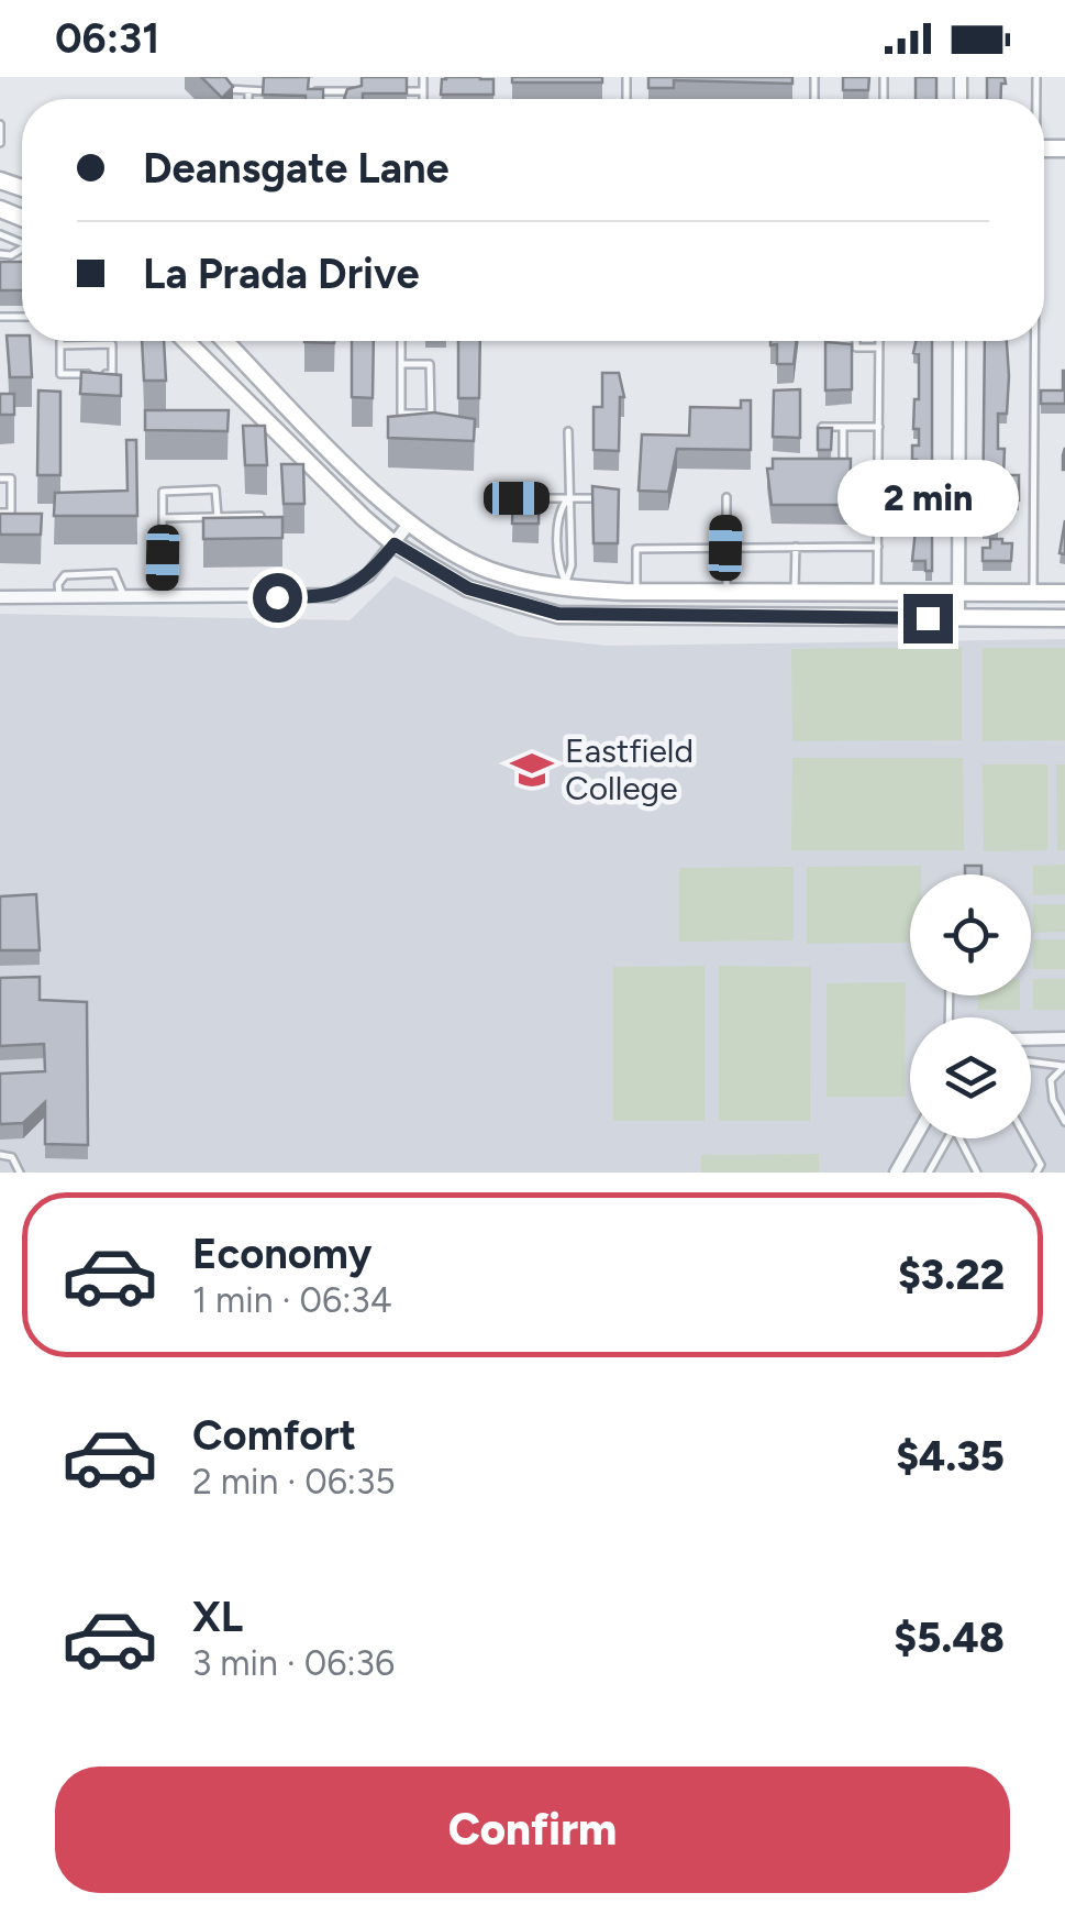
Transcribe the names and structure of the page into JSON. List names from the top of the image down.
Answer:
{
  "places": {
    "school or university": ["Eastfield College"]
  },
  "page": {
    "status": "06:31",
    "banner": ["Deansgate Lane", "La Prada Drive"],
    "bubble": "2 min",
    "list": [
      {
        "name": "Economy",
        "note": "1 min · 06:34",
        "value": "$3.22"
      },
      {
        "name": "Comfort",
        "note": "2 min · 06:35",
        "value": "$4.35"
      },
      {
        "name": "XL",
        "note": "3 min · 06:36",
        "value": "$5.48"
      }
    ],
    "buttons": "Confirm"
  }
}
